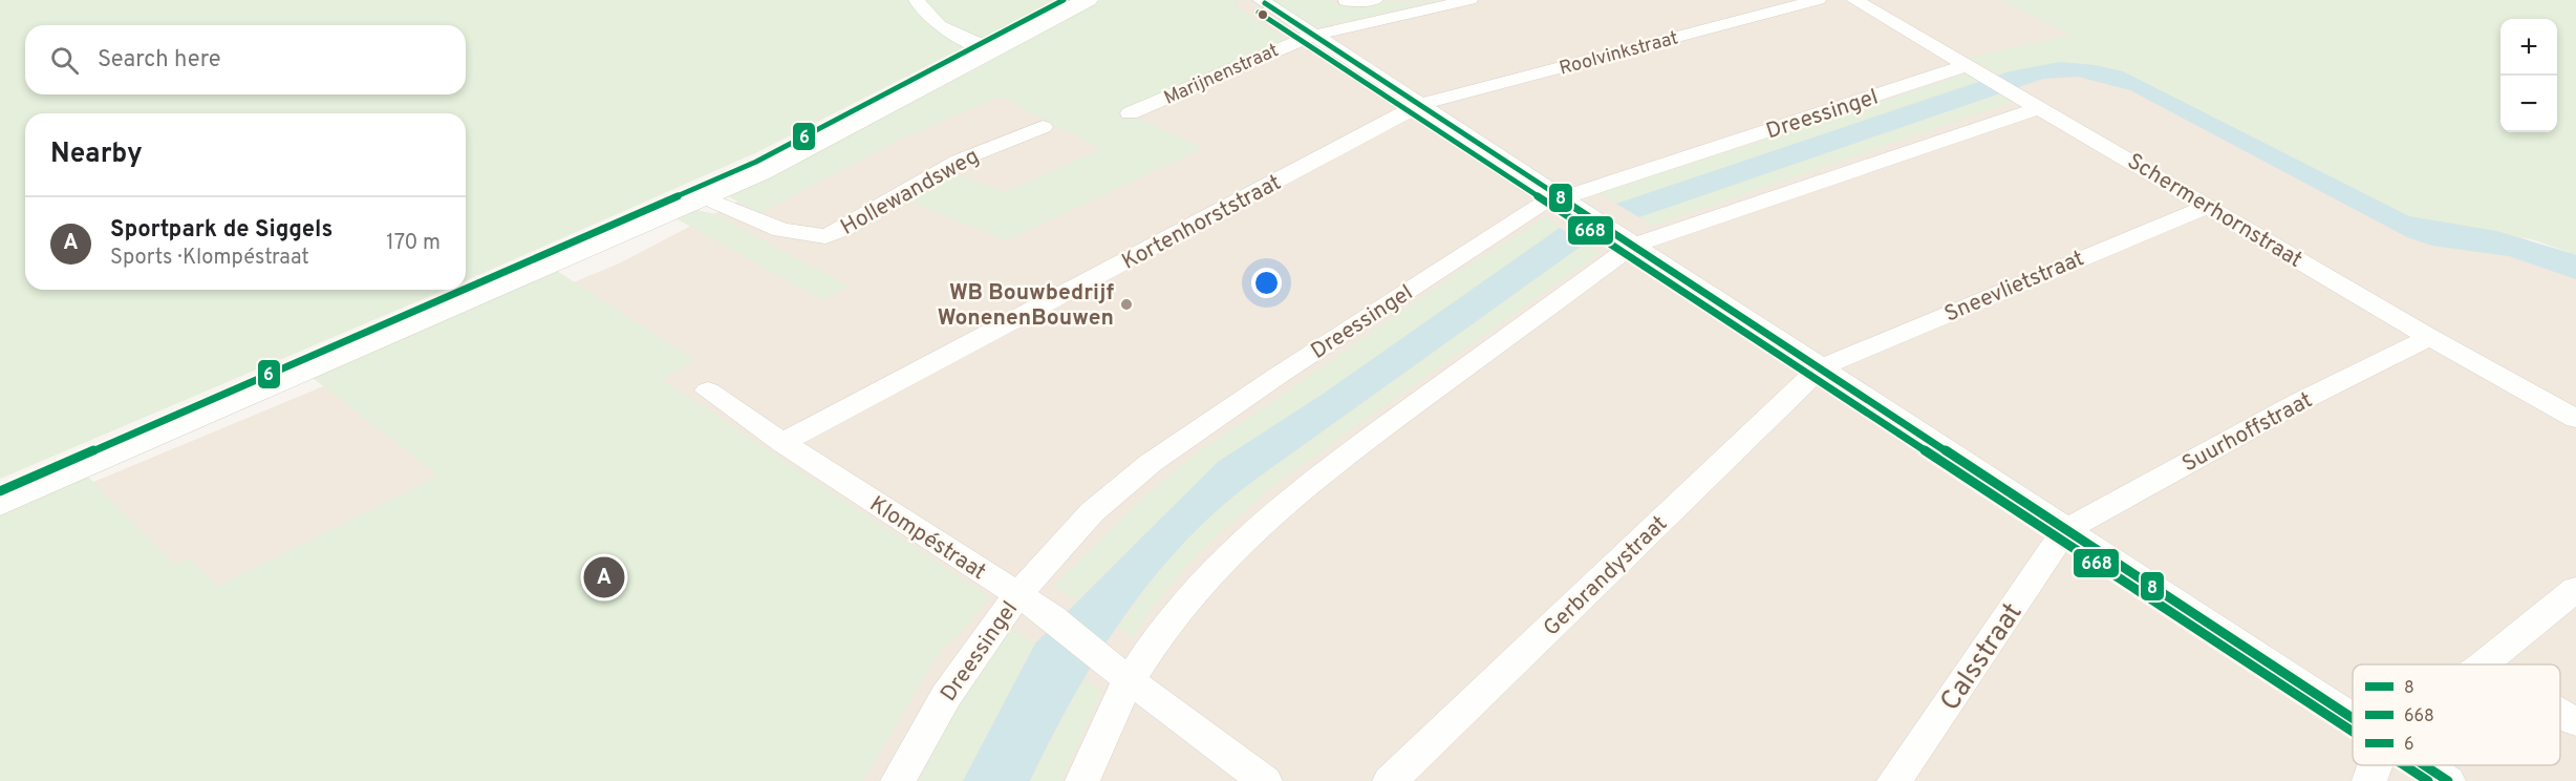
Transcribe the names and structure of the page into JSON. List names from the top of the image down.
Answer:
{
  "streets": {
    "street": [
      "Roolvinkstraat",
      "Marijnenstraat",
      "Dreessingel",
      "Hollewandsweg",
      "Schermerhornstraat",
      "Kortenhorststraat",
      "Sneevlietstraat",
      "Suurhoffstraat",
      "Klompéstraat",
      "Gerbrandystraat",
      "Calsstraat"
    ]
  },
  "crossings": [
    ["Roolvinkstraat", "Kortenhorststraat"],
    ["Dreessingel", "Schermerhornstraat"],
    ["Dreessingel", "Klompéstraat"],
    ["Schermerhornstraat", "Sneevlietstraat"],
    ["Schermerhornstraat", "Suurhoffstraat"],
    ["Kortenhorststraat", "Klompéstraat"],
    ["Sneevlietstraat", "Gerbrandystraat"],
    ["Suurhoffstraat", "Calsstraat"]
  ],
  "places": ["WB Bouwbedrijf WonenenBouwen"],
  "lines": ["transit line 6", "transit line 8", "transit line 668"],
  "legend": ["8", "668", "6"],
  "page": {
    "map_buttons": ["+", "−"],
    "search": "Search here",
    "heading": "Nearby",
    "list": [
      {
        "mark": "A",
        "name": "Sportpark de Siggels",
        "note": "Sports · Klompéstraat",
        "value": "170 m"
      }
    ],
    "pins": "A"
  }
}
